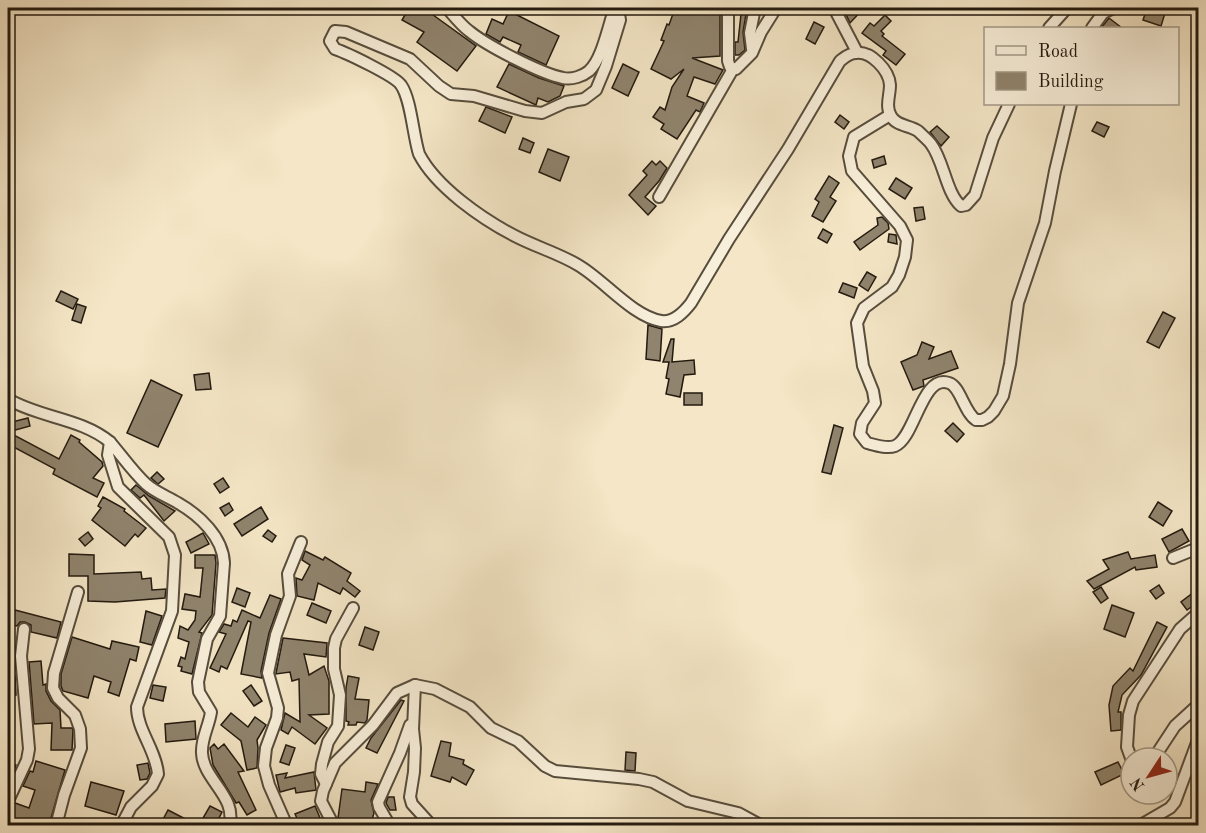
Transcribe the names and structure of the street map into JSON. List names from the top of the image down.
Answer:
{
  "legend": ["Road", "Building"],
  "north": "bottom left"
}
